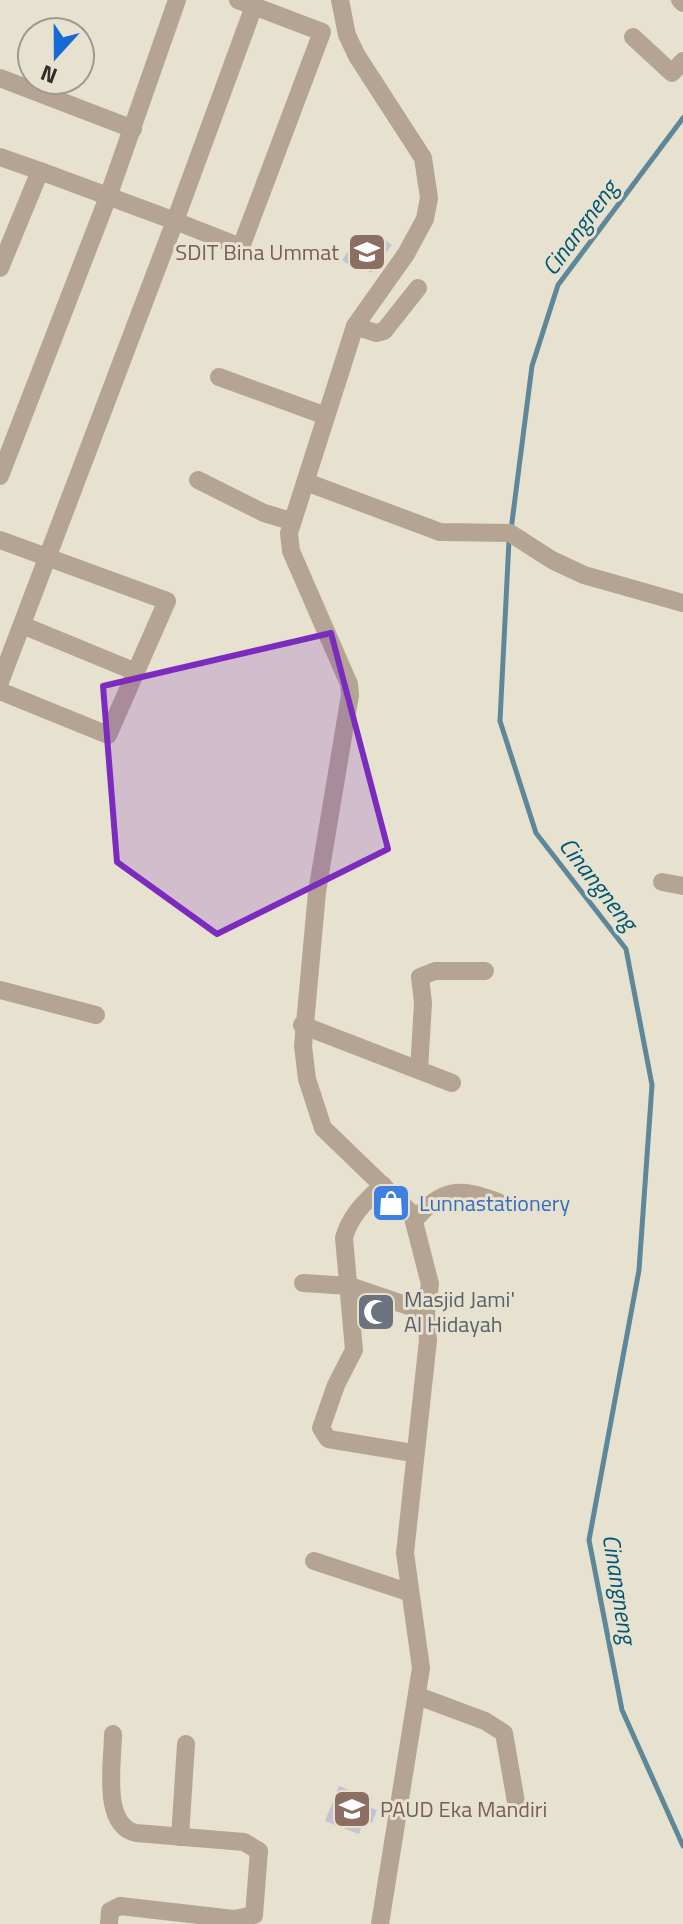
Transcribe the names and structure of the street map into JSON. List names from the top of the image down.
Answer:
{
  "water": ["Cinangneng"],
  "places": {
    "school or university": ["SDIT Bina Ummat", "PAUD Eka Mandiri"],
    "shop": ["Lunnastationery"],
    "mosque": ["Masjid Jami' Al Hidayah"]
  },
  "north": "bottom"
}
